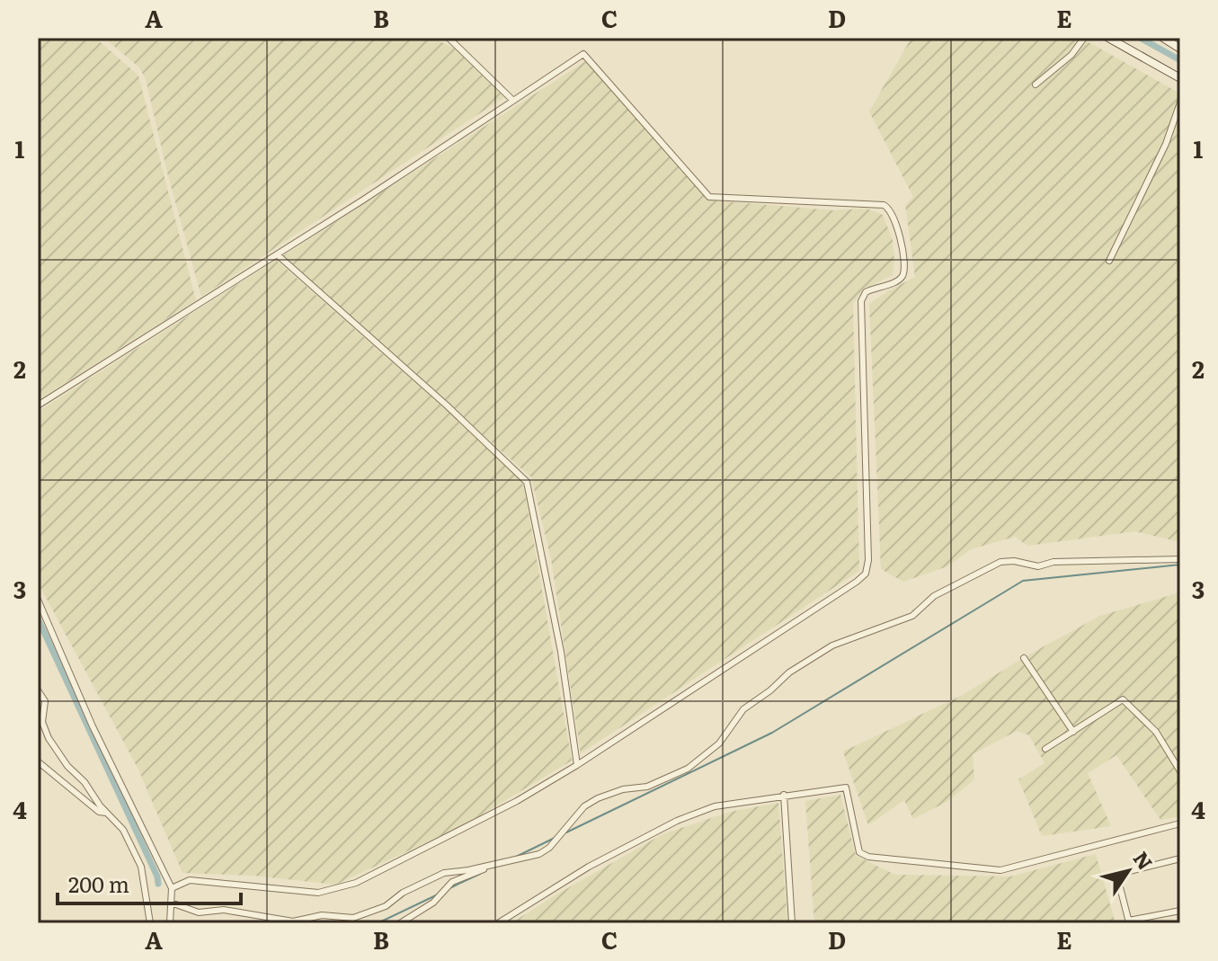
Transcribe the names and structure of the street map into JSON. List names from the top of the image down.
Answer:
{
  "scale_bar": "200 m",
  "north": "top right",
  "grid": {
    "columns": [
      "A",
      "B",
      "C",
      "D",
      "E"
    ],
    "rows": [
      "1",
      "2",
      "3",
      "4"
    ]
  }
}
